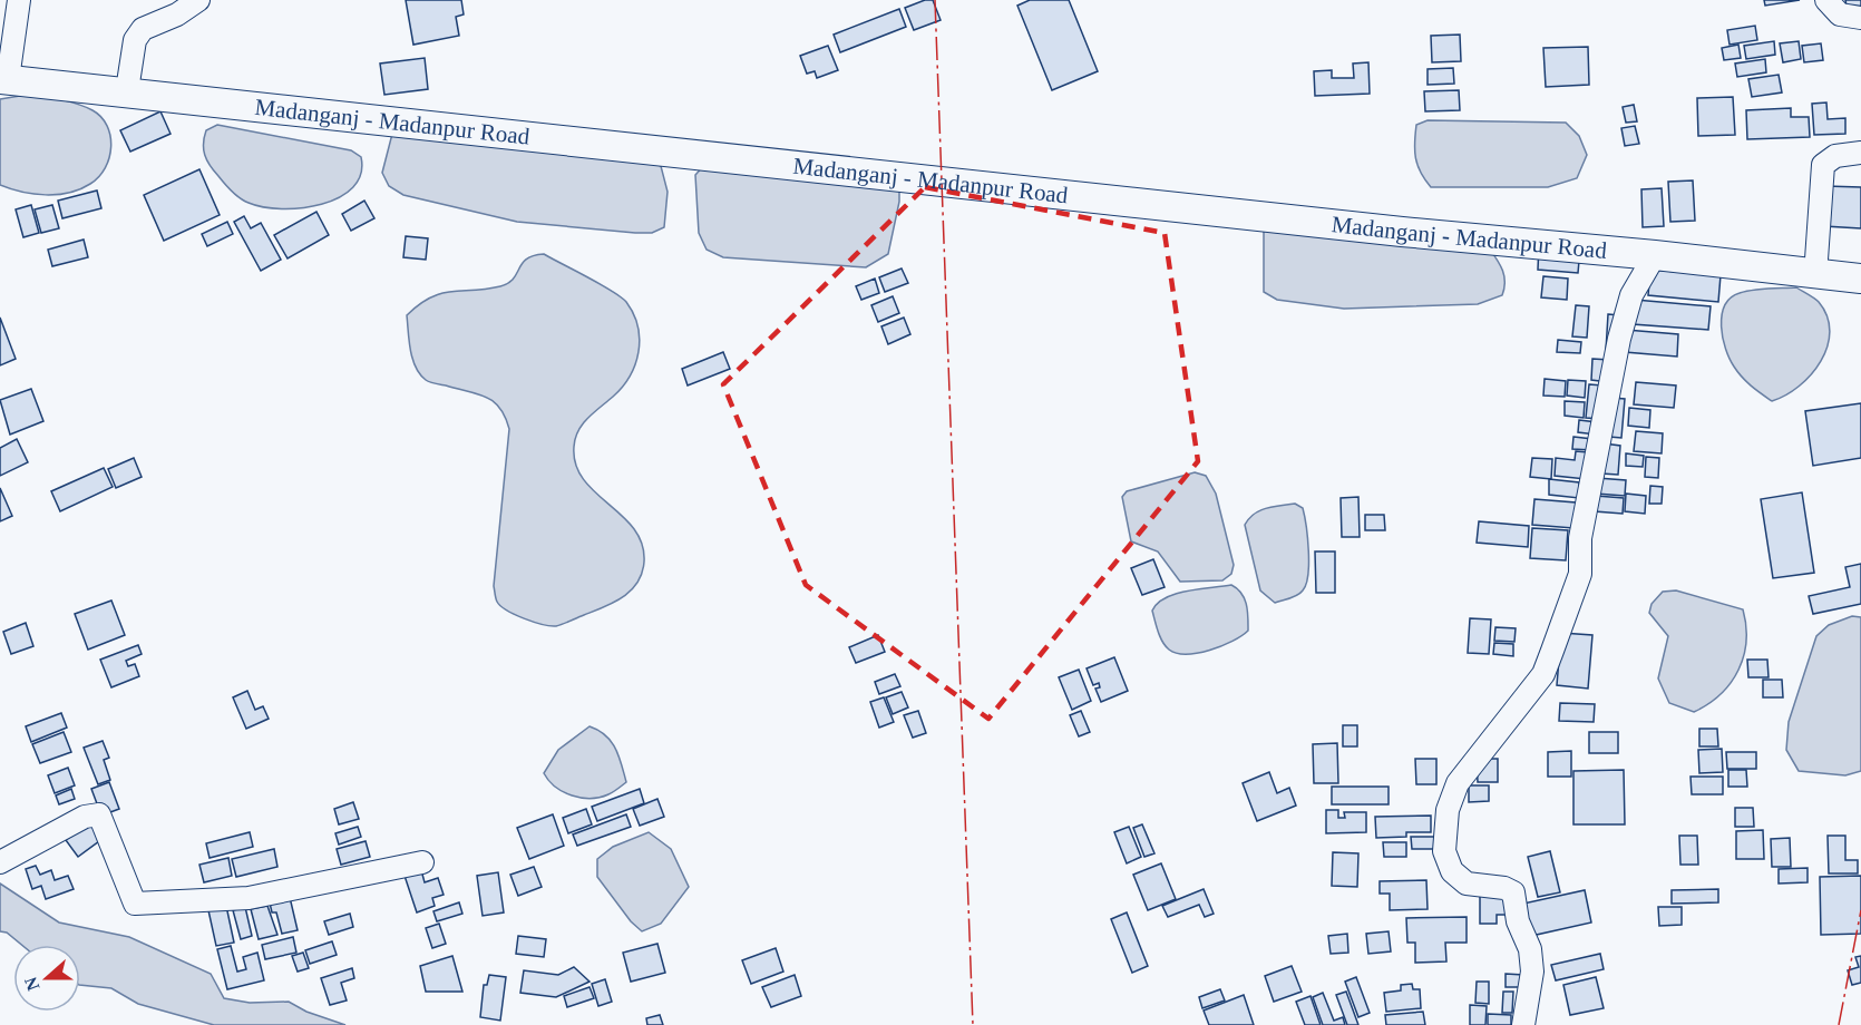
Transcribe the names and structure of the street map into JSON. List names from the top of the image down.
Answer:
{
  "streets": {
    "main road": ["Madanganj - Madanpur Road"]
  },
  "north": "left"
}
